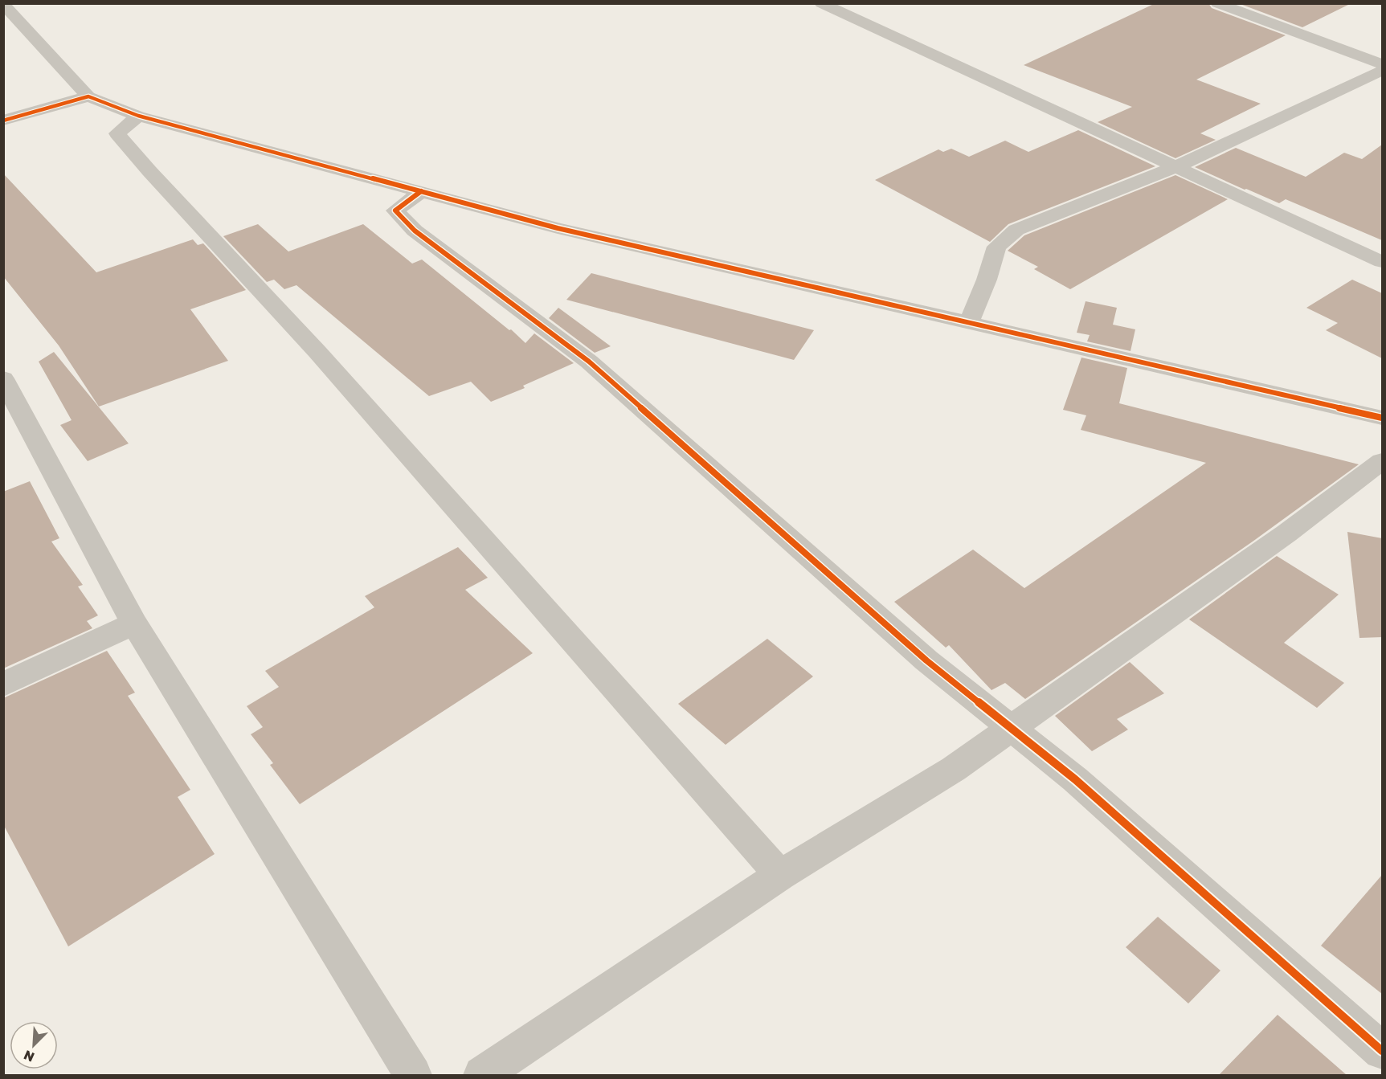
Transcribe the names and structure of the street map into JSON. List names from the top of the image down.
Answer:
{
  "north": "bottom left"
}
